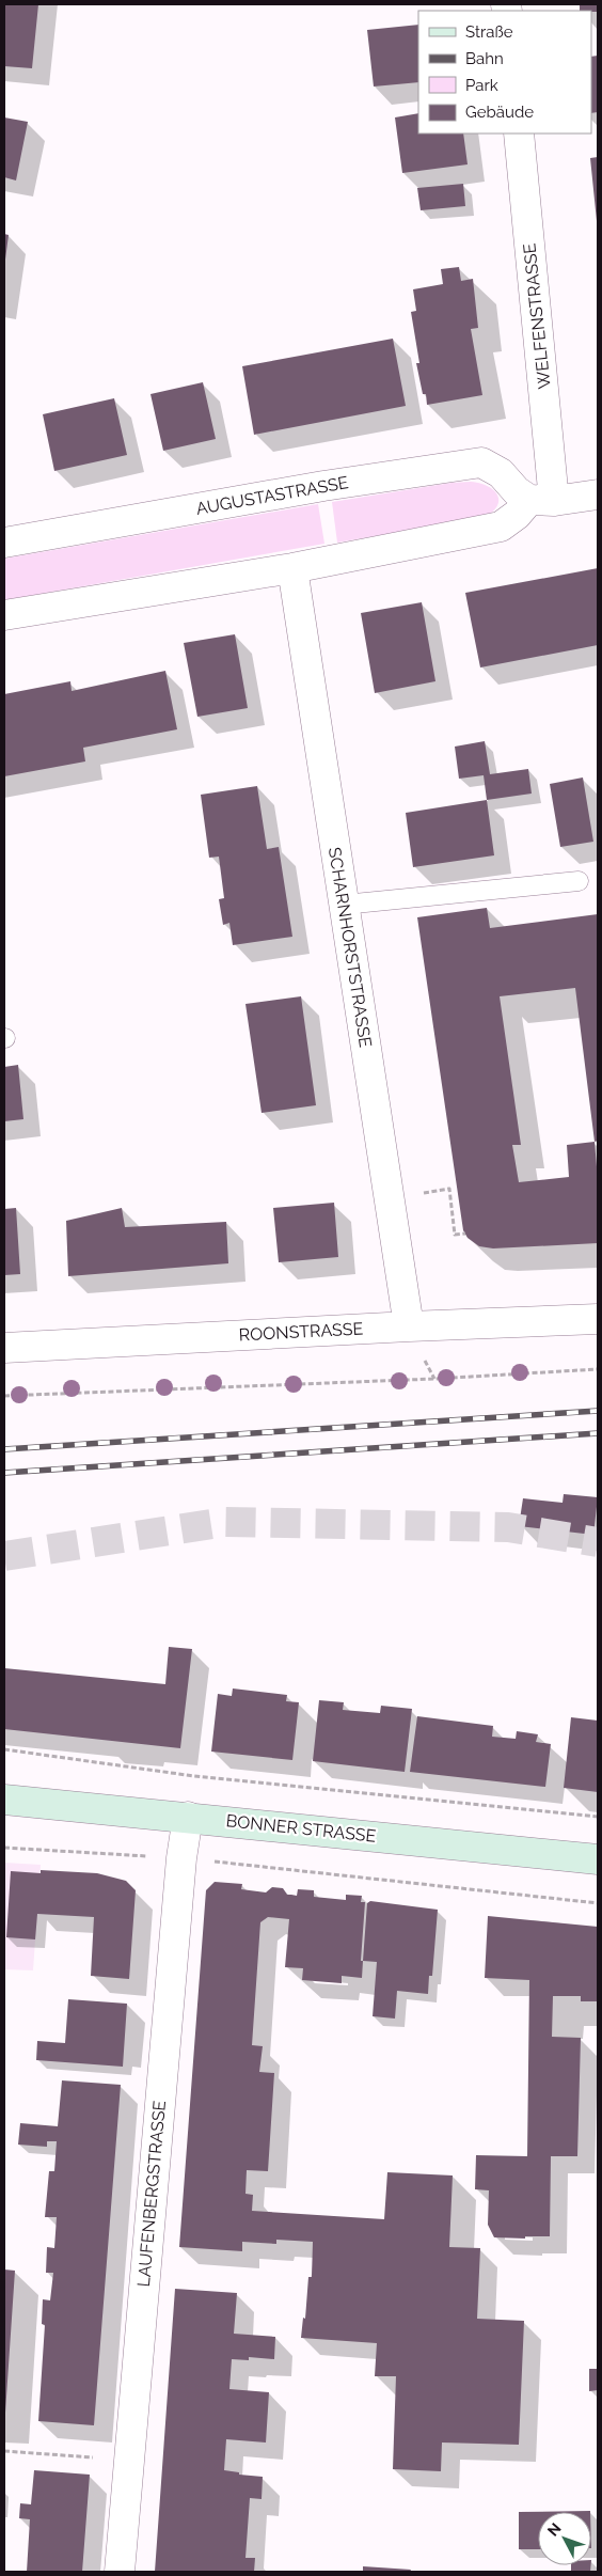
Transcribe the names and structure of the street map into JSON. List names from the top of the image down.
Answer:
{
  "streets": {
    "main road": ["BONNER STRASSE"],
    "street": [
      "WELFENSTRASSE",
      "AUGUSTASTRASSE",
      "SCHARNHORSTSTRASSE",
      "ROONSTRASSE",
      "LAUFENBERGSTRASSE"
    ]
  },
  "crossings": [
    ["WELFENSTRASSE", "AUGUSTASTRASSE"],
    ["SCHARNHORSTSTRASSE", "ROONSTRASSE"],
    ["BONNER STRASSE", "LAUFENBERGSTRASSE"]
  ],
  "legend": [
    "Straße",
    "Bahn",
    "Park",
    "Gebäude"
  ],
  "north": "top left"
}
